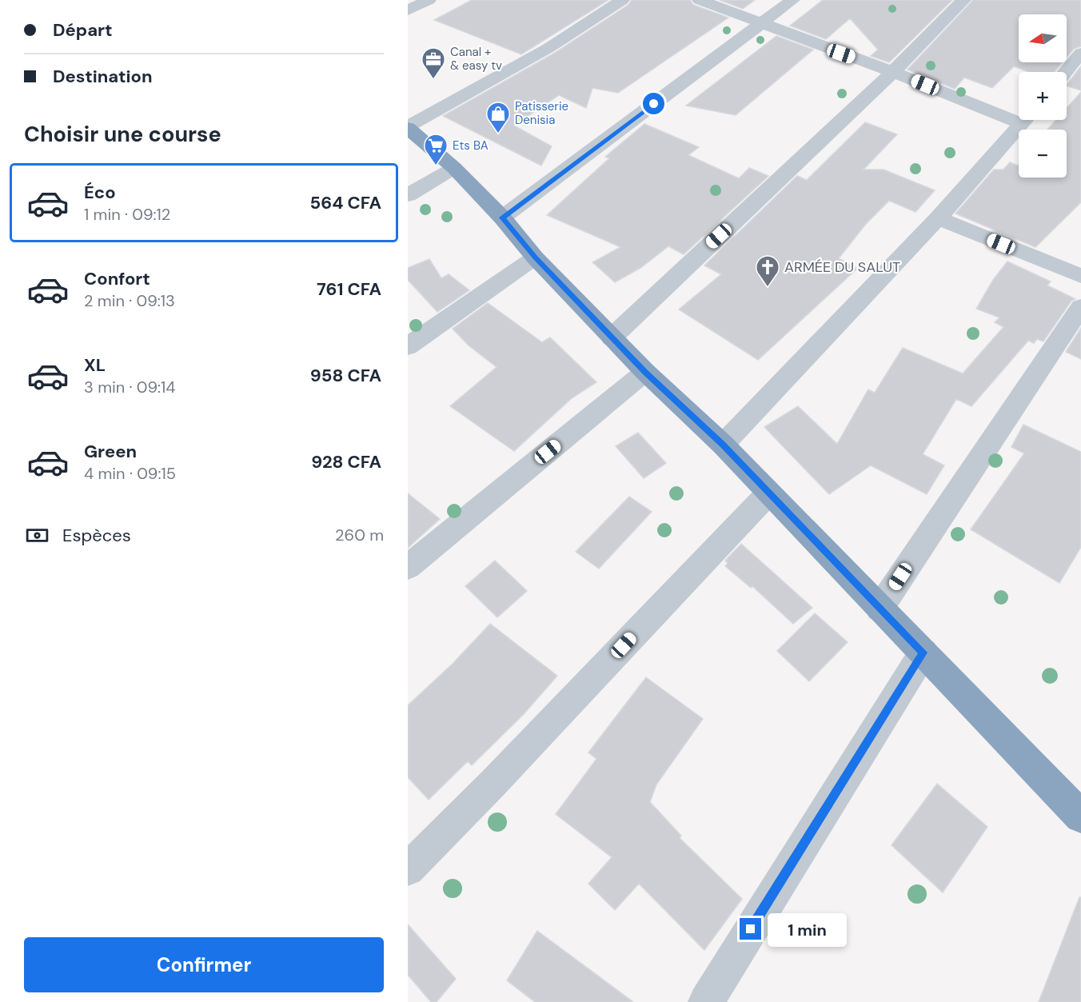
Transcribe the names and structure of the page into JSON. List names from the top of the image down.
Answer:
{
  "places": {
    "office": ["Canal + & easy tv"],
    "shop": ["Patisserie Denisia"],
    "supermarket": ["Ets BA"],
    "church": ["ARMÉE DU SALUT"]
  },
  "north": "left",
  "page": {
    "banner": ["Départ", "Destination"],
    "map_buttons": ["+", "−"],
    "heading": "Choisir une course",
    "list": [
      {
        "name": "Éco",
        "note": "1 min · 09:12",
        "value": "564 CFA"
      },
      {
        "name": "Confort",
        "note": "2 min · 09:13",
        "value": "761 CFA"
      },
      {
        "name": "XL",
        "note": "3 min · 09:14",
        "value": "958 CFA"
      },
      {
        "name": "Green",
        "note": "4 min · 09:15",
        "value": "928 CFA"
      }
    ],
    "pay": ["Espèces", "260 m"],
    "bubble": "1 min",
    "buttons": "Confirmer"
  }
}
